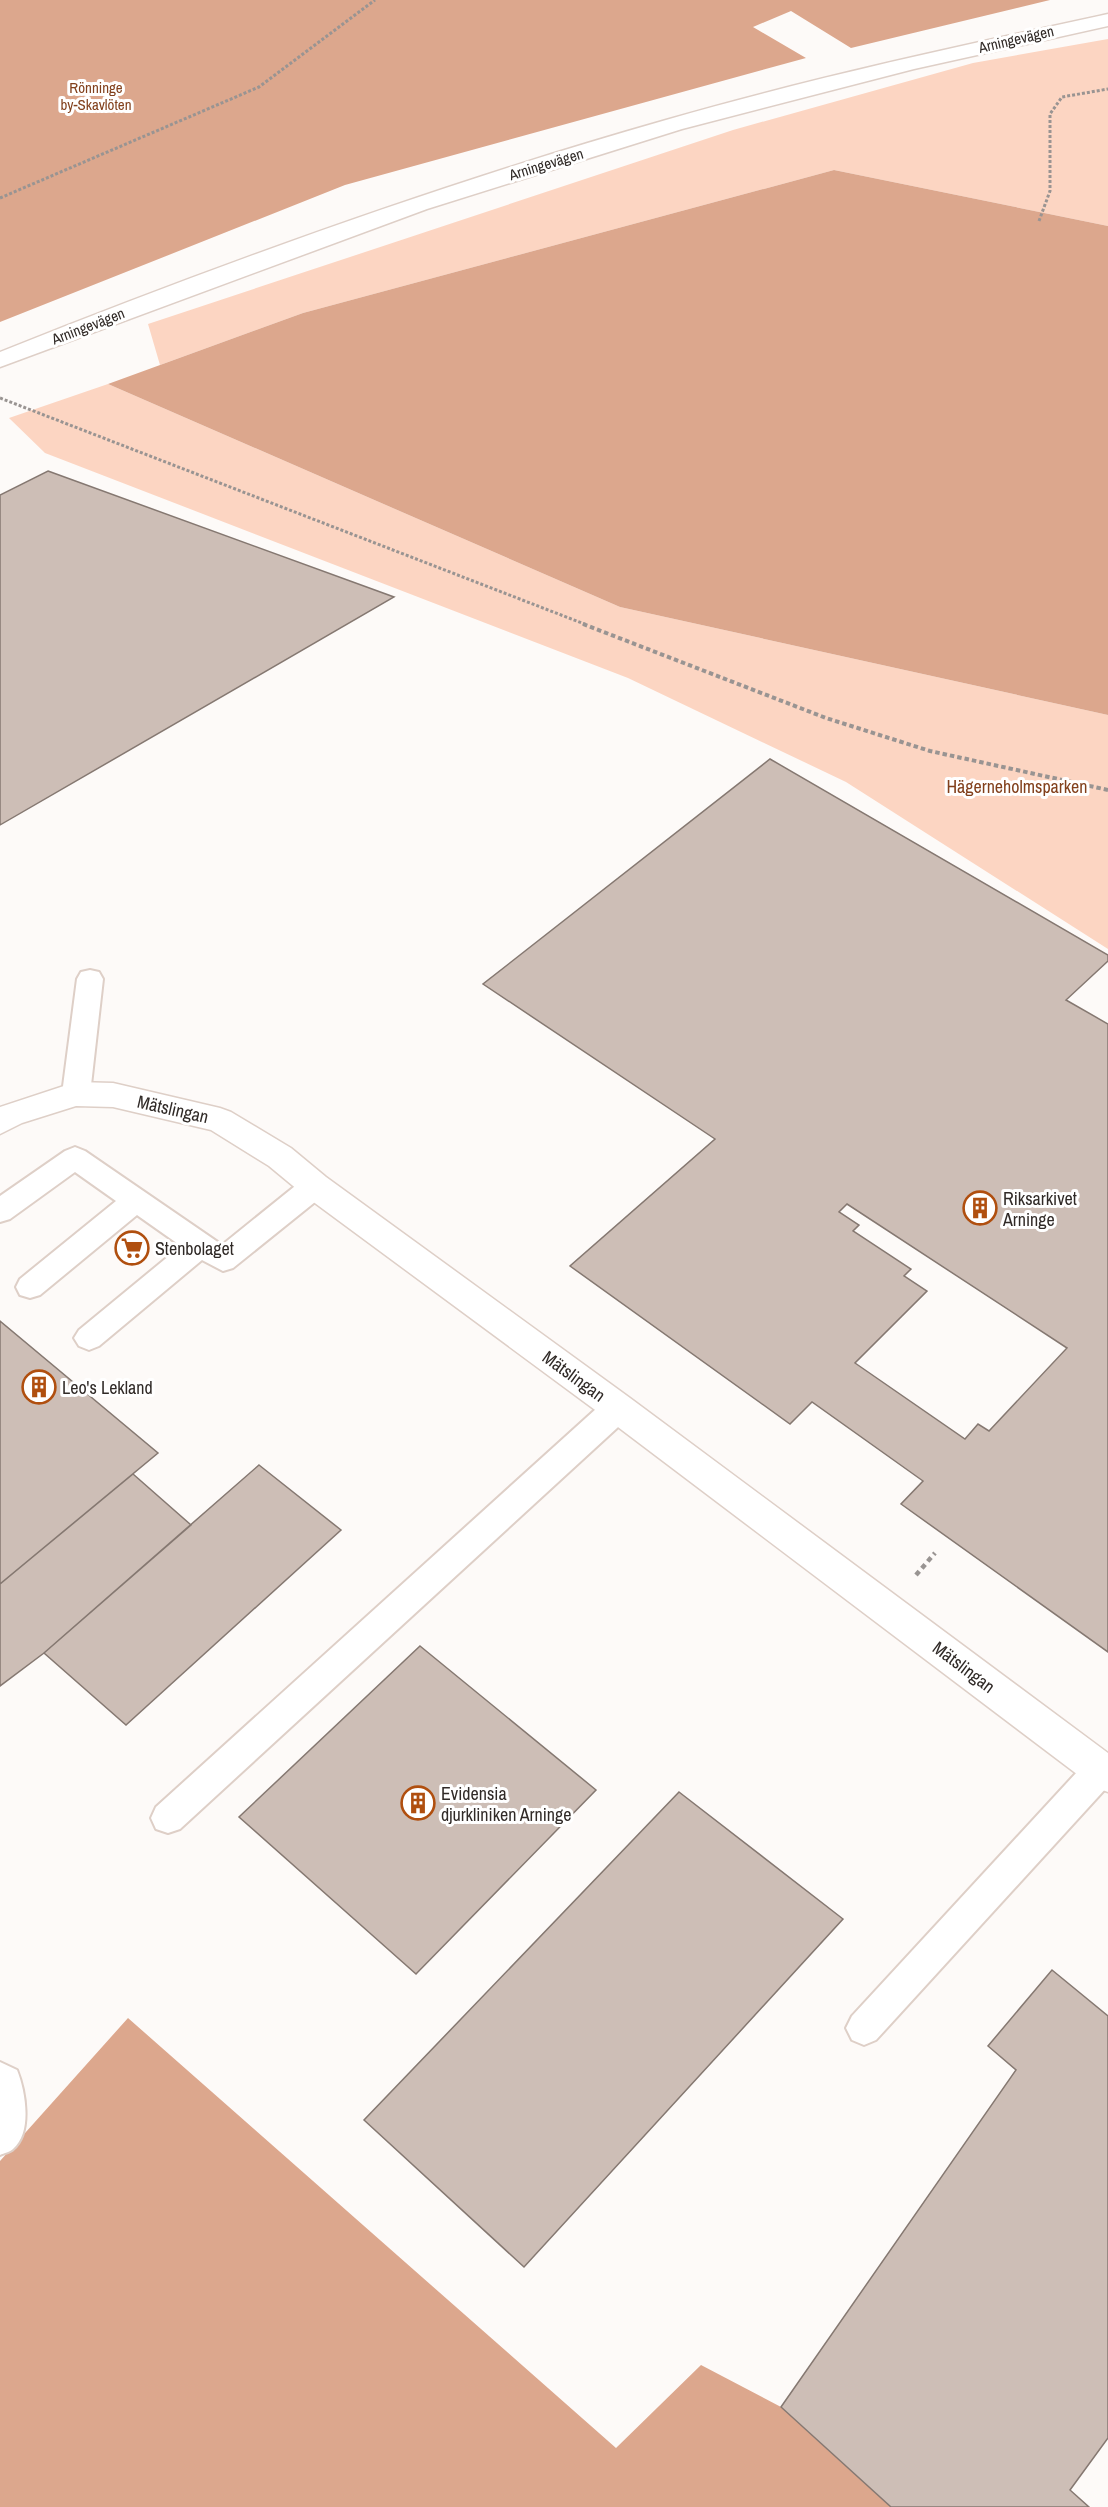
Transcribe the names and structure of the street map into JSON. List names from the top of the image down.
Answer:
{
  "streets": {
    "main road": ["Arningevägen", "Mätslingan"]
  },
  "parks": ["Rönninge by-Skavlöten", "Hägerneholmsparken"],
  "places": {
    "building": ["Riksarkivet Arninge", "Leo's Lekland", "Evidensia djurkliniken Arninge"],
    "supermarket": ["Stenbolaget"]
  }
}
